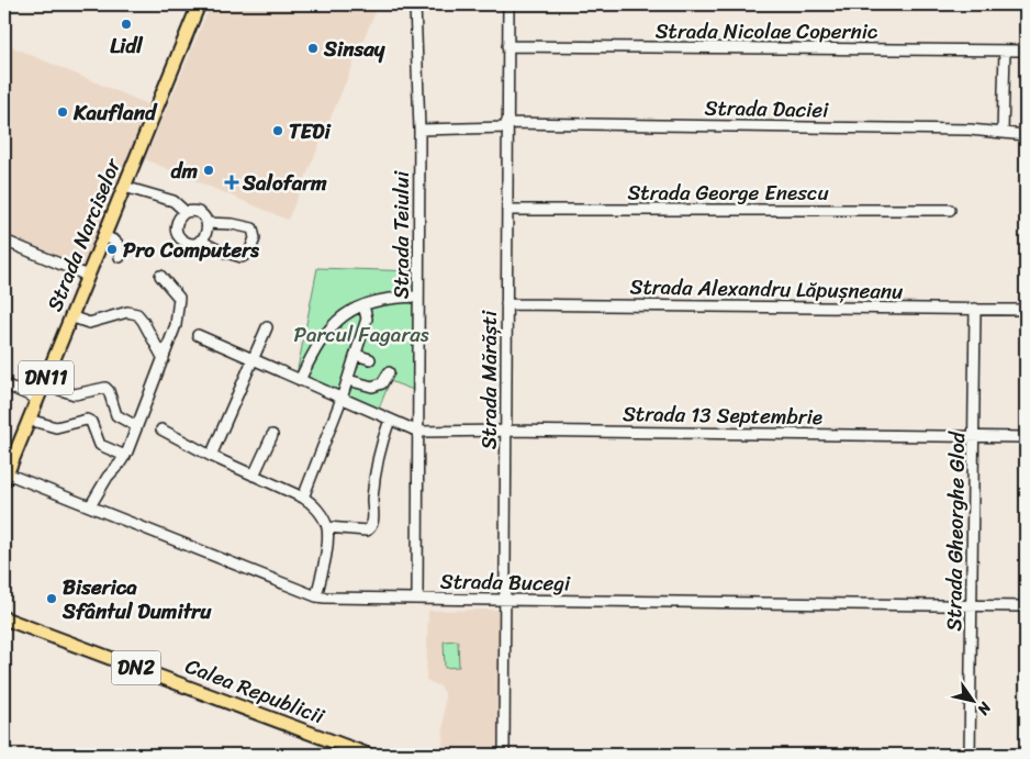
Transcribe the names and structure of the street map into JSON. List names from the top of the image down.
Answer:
{
  "streets": {
    "main road": [
      "Strada Narciselor",
      "DN11",
      "DN2",
      "Calea Republicii"
    ],
    "street": [
      "Strada Nicolae Copernic",
      "Strada Daciei",
      "Strada George Enescu",
      "Strada Teiului",
      "Strada Alexandru Lăpușneanu",
      "Strada Mărăști",
      "Strada 13 Septembrie",
      "Strada Gheorghe Glod",
      "Strada Bucegi"
    ]
  },
  "crossings": [
    ["Strada Nicolae Copernic", "Strada Mărăști"],
    ["Strada Daciei", "Strada Teiului"],
    ["Strada Daciei", "Strada Mărăști"],
    ["Strada George Enescu", "Strada Mărăști"],
    ["Strada Narciselor", "Strada Bucegi"],
    ["Strada Teiului", "Strada 13 Septembrie"],
    ["Strada Teiului", "Strada Bucegi"],
    ["Strada Alexandru Lăpușneanu", "Strada Mărăști"],
    ["Strada Alexandru Lăpușneanu", "Strada Gheorghe Glod"],
    ["Strada Mărăști", "Strada 13 Septembrie"],
    ["Strada Mărăști", "Strada Bucegi"],
    ["Strada 13 Septembrie", "Strada Gheorghe Glod"],
    ["Strada Gheorghe Glod", "Strada Bucegi"]
  ],
  "parks": ["Parcul Fagaras"],
  "places": {
    "other": [
      "Lidl",
      "Sinsay",
      "Kaufland",
      "TEDi",
      "dm",
      "Pro Computers",
      "Biserica Sfântul Dumitru"
    ],
    "health": ["Salofarm"]
  },
  "north": "bottom right"
}
